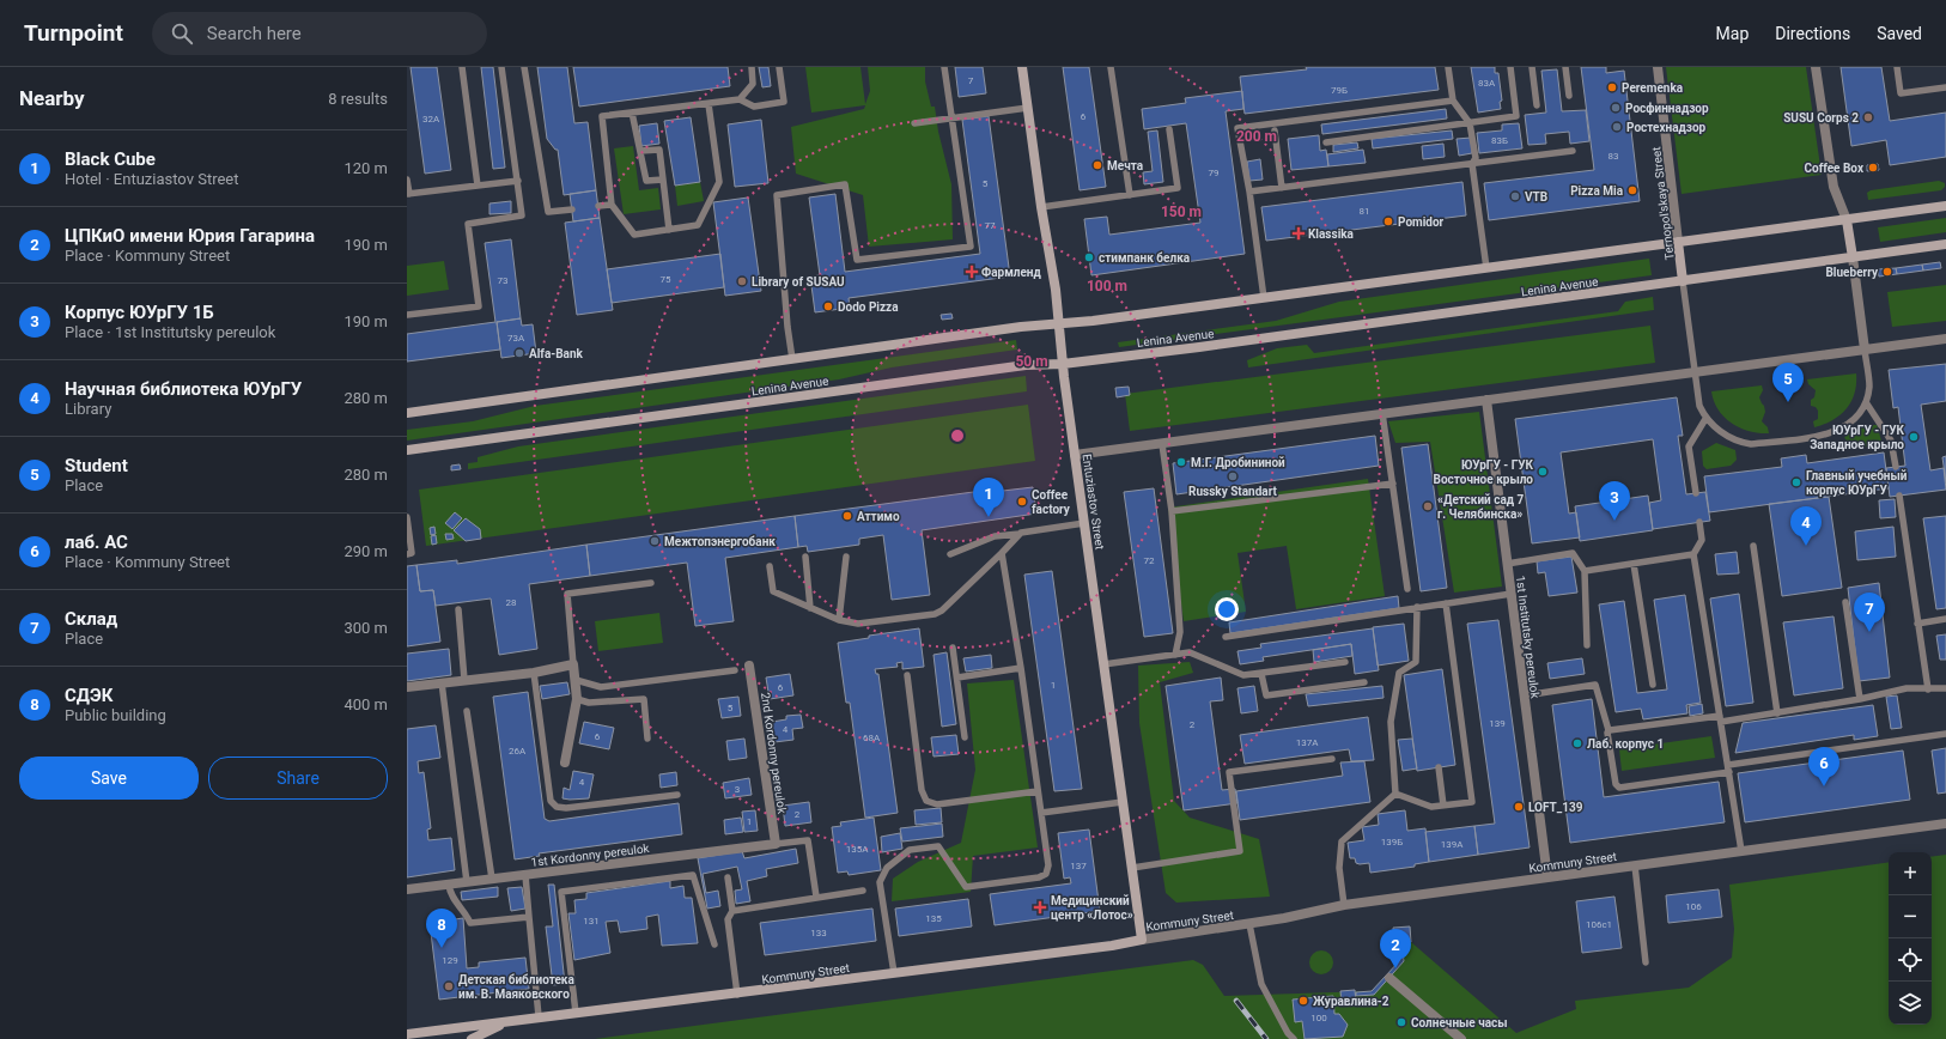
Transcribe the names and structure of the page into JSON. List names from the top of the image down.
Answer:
{
  "streets": {
    "main road": [
      "Ternopol'skaya Street",
      "Lenina Avenue",
      "Entuziastov Street",
      "Kommuny Street"
    ],
    "street": ["1st Institutsky pereulok", "2nd Kordonny pereulok", "1st Kordonny pereulok"]
  },
  "crossings": [
    ["Ternopol'skaya Street", "Lenina Avenue"],
    ["Lenina Avenue", "Entuziastov Street"],
    ["Entuziastov Street", "Kommuny Street"],
    ["1st Institutsky pereulok", "Kommuny Street"],
    ["2nd Kordonny pereulok", "1st Kordonny pereulok"]
  ],
  "places": {
    "other": [
      "Peremenka",
      "Росфиннадзор",
      "SUSU Corps 2",
      "Ростехнадзор",
      "Мечта",
      "Coffee Box",
      "Pizza Mia",
      "VTB",
      "Pomidor",
      "стимпанк белка",
      "Blueberry",
      "Library of SUSAU",
      "Dodo Pizza",
      "Alfa-Bank",
      "ЮУрГУ - ГУК Западное крыло",
      "М.Г. Дробининой",
      "ЮУрГУ - ГУК Восточное крыло",
      "Russky Standart",
      "Главный учебный корпус ЮУрГУ",
      "Coffee factory",
      "«Детский сад 7 г. Челябинска»",
      "Аттимо",
      "Межтопэнергобанк",
      "Лаб. корпус 1",
      "LOFT_139",
      "Детская библиотека им. В. Маяковского",
      "Журавлина-2",
      "Солнечные часы"
    ],
    "health": ["Klassika", "Фармленд", "Медицинский центр «Лотос»"]
  },
  "house_numbers": [
    "7",
    "83А",
    "79Б",
    "6",
    "32А",
    "83Б",
    "83",
    "79",
    "5",
    "81",
    "77",
    "75",
    "73",
    "73А",
    "72",
    "28",
    "1",
    "6",
    "5",
    "139",
    "2",
    "4",
    "6",
    "68А",
    "137А",
    "26А",
    "4",
    "3",
    "2",
    "1",
    "139Б",
    "139А",
    "135А",
    "137",
    "106",
    "135",
    "131",
    "106с1",
    "133",
    "129",
    "100"
  ],
  "page": {
    "header": "Turnpoint",
    "search": "Search here",
    "nav": ["Map", "Directions", "Saved"],
    "heading": ["Nearby", "8 results"],
    "list": [
      {
        "mark": "1",
        "name": "Black Cube",
        "note": "Hotel · Entuziastov Street",
        "value": "120 m"
      },
      {
        "mark": "2",
        "name": "ЦПКиО имени Юрия Гагарина",
        "note": "Place · Kommuny Street",
        "value": "190 m"
      },
      {
        "mark": "3",
        "name": "Корпус ЮУрГУ 1Б",
        "note": "Place · 1st Institutsky pereulok",
        "value": "190 m"
      },
      {
        "mark": "4",
        "name": "Научная библиотека ЮУрГУ",
        "note": "Library",
        "value": "280 m"
      },
      {
        "mark": "5",
        "name": "Student",
        "note": "Place",
        "value": "280 m"
      },
      {
        "mark": "6",
        "name": "лаб. АС",
        "note": "Place · Kommuny Street",
        "value": "290 m"
      },
      {
        "mark": "7",
        "name": "Склад",
        "note": "Place",
        "value": "300 m"
      },
      {
        "mark": "8",
        "name": "СДЭК",
        "note": "Public building",
        "value": "400 m"
      }
    ],
    "pins": [
      "5",
      "1",
      "3",
      "4",
      "7",
      "6",
      "8",
      "2"
    ],
    "buttons": ["Save", "Share"],
    "map_buttons": ["+", "−"]
  },
  "rings": [
    "200 m",
    "150 m",
    "100 m",
    "50 m"
  ]
}
